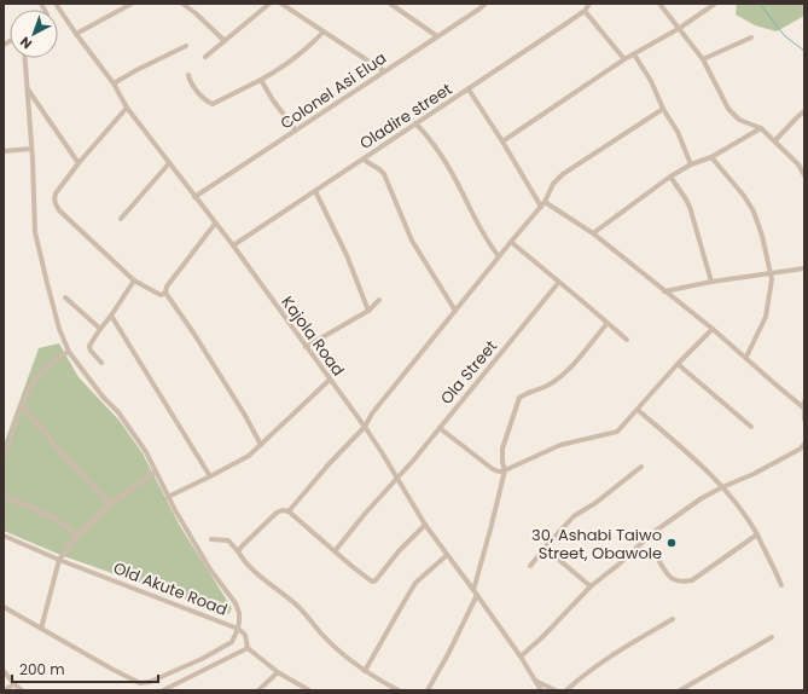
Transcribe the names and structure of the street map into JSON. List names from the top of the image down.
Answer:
{
  "streets": {
    "street": [
      "Colonel Asi Elua",
      "Oladire street",
      "Kajola Road",
      "Ola Street",
      "Old Akute Road"
    ]
  },
  "crossings": [
    ["Colonel Asi Elua", "Kajola Road"],
    ["Oladire street", "Kajola Road"],
    ["Kajola Road", "Ola Street"]
  ],
  "places": ["30, Ashabi Taiwo Street, Obawole"],
  "scale_bar": "200 m",
  "north": "bottom left"
}
